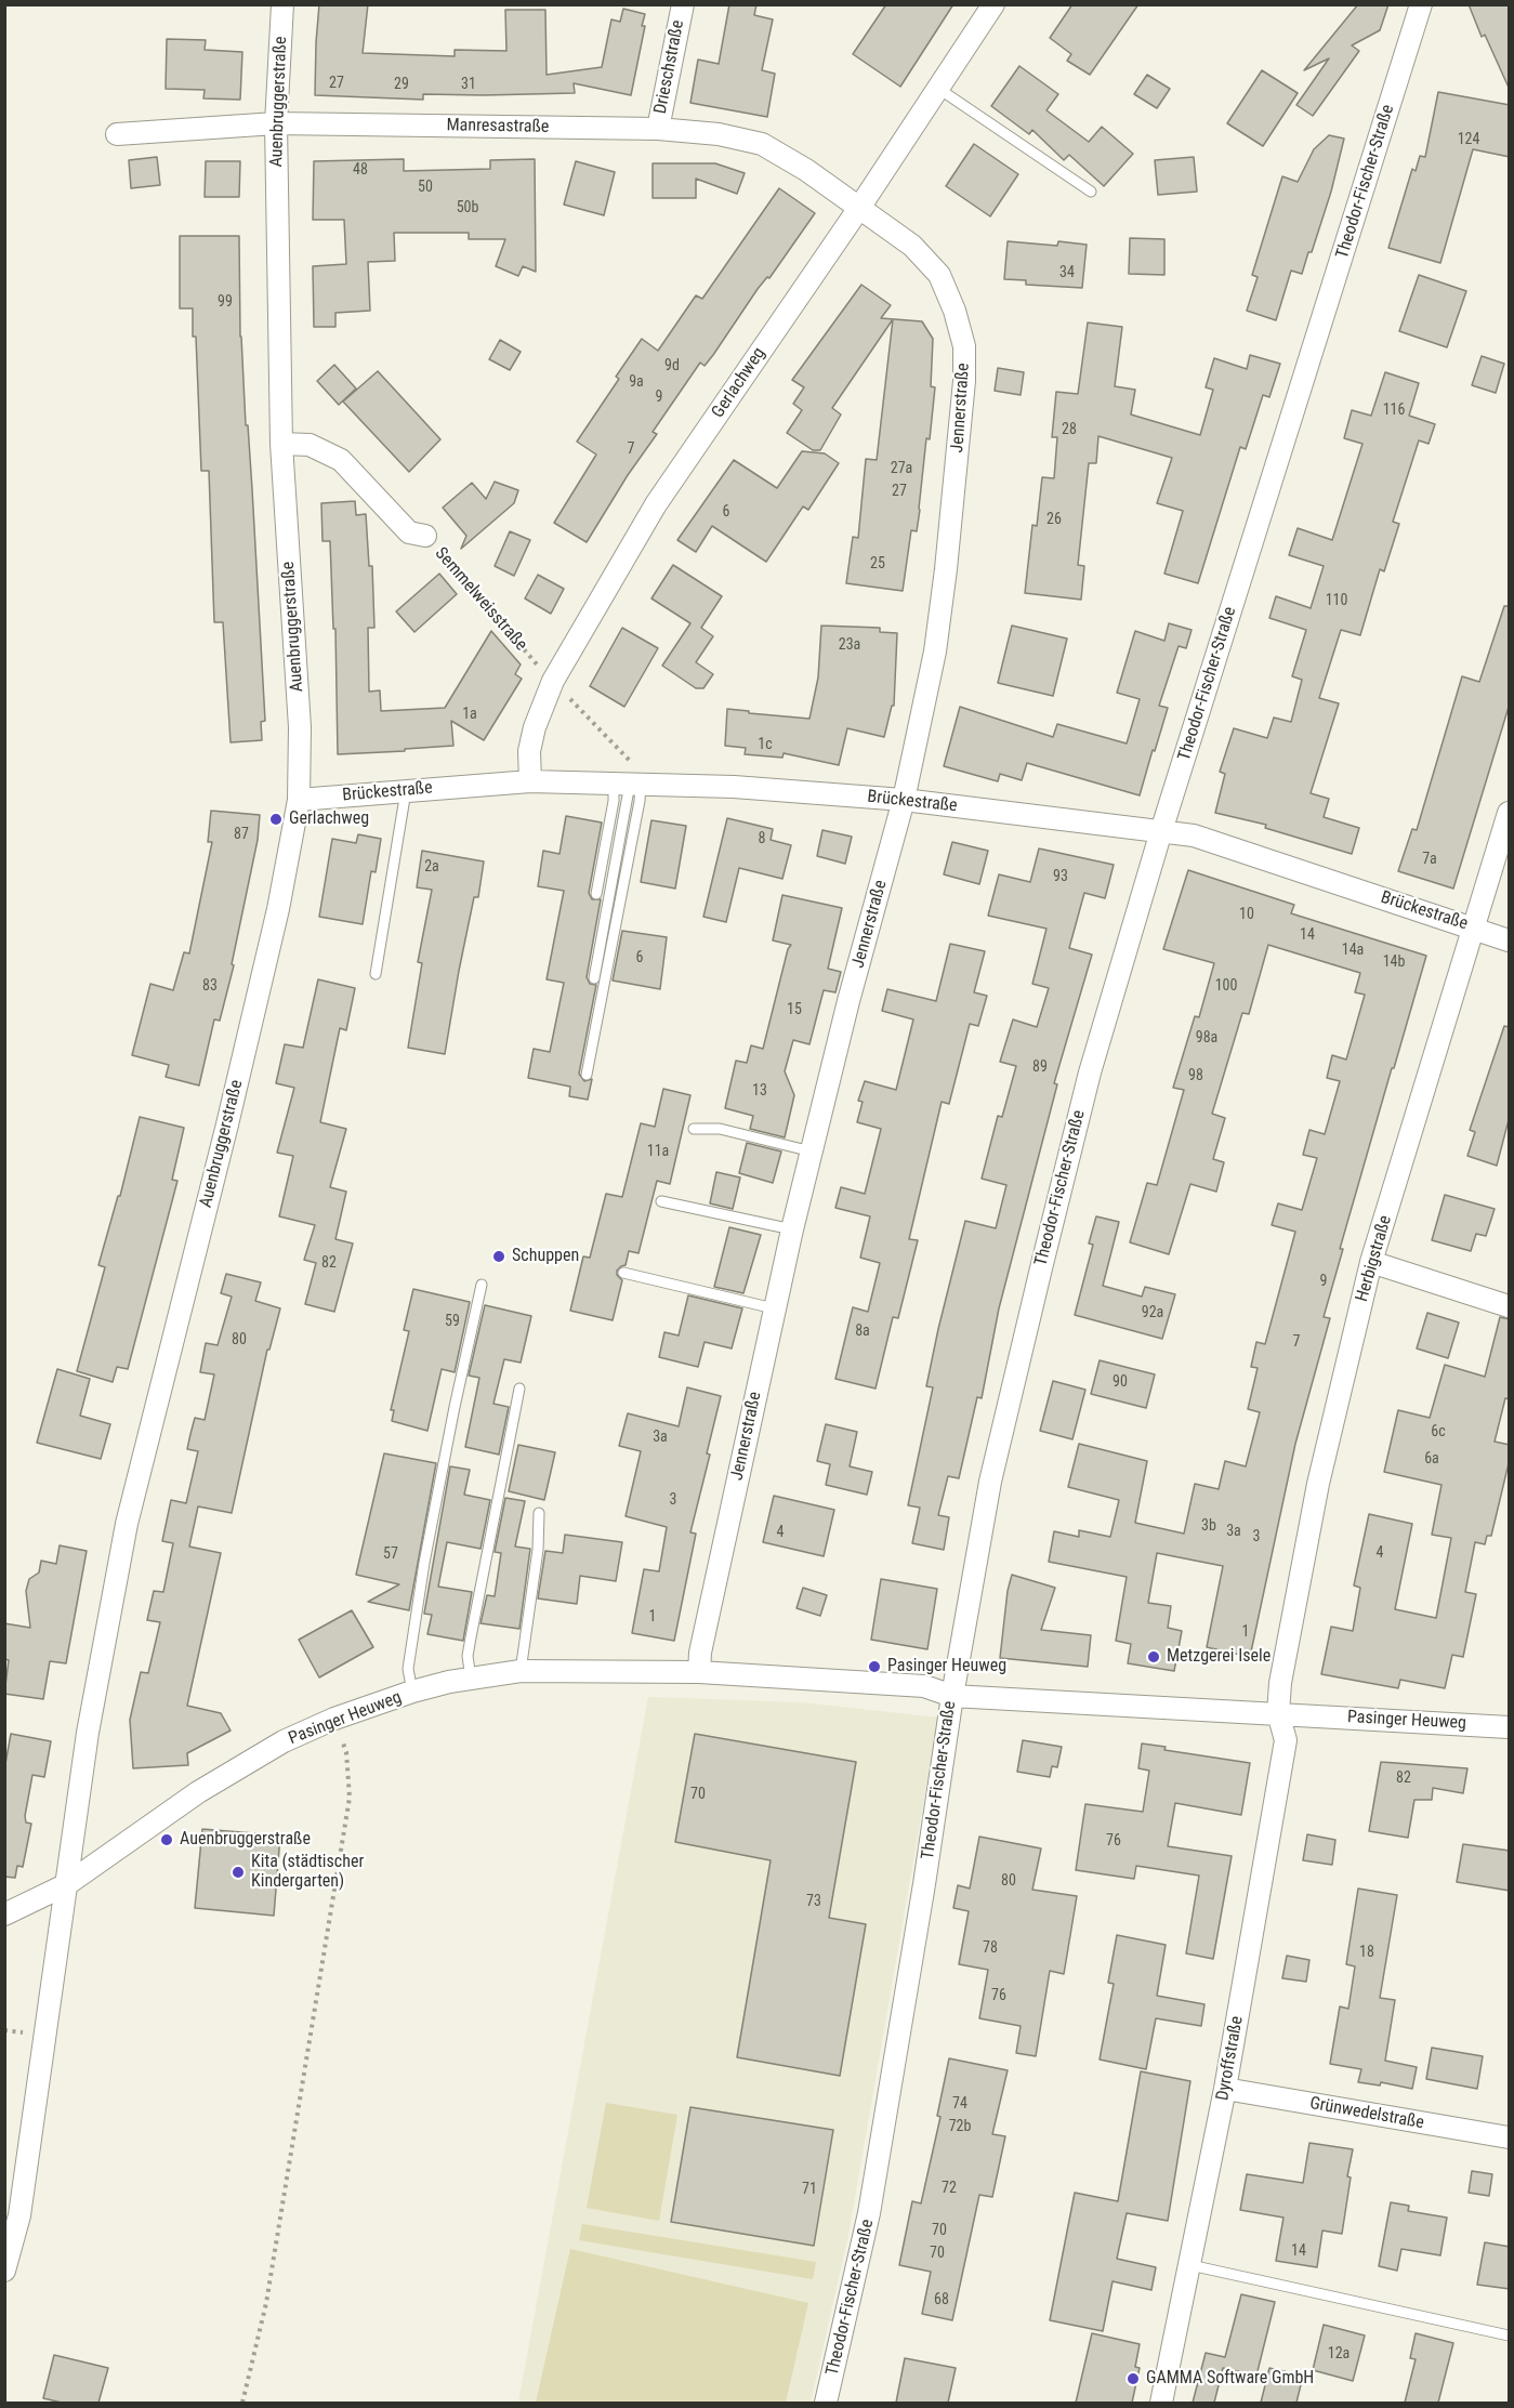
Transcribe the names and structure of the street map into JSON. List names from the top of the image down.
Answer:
{
  "streets": {
    "street": [
      "Drieschstraße",
      "Auenbruggerstraße",
      "Manresastraße",
      "Theodor-Fischer-Straße",
      "Gerlachweg",
      "Jennerstraße",
      "Semmelweisstraße",
      "Brückestraße",
      "Herbigstraße",
      "Pasinger Heuweg",
      "Dyroffstraße",
      "Grünwedelstraße"
    ]
  },
  "crossings": [
    ["Drieschstraße", "Manresastraße"],
    ["Auenbruggerstraße", "Manresastraße"],
    ["Auenbruggerstraße", "Semmelweisstraße"],
    ["Auenbruggerstraße", "Brückestraße"],
    ["Auenbruggerstraße", "Pasinger Heuweg"],
    ["Manresastraße", "Gerlachweg"],
    ["Manresastraße", "Jennerstraße"],
    ["Theodor-Fischer-Straße", "Brückestraße"],
    ["Theodor-Fischer-Straße", "Pasinger Heuweg"],
    ["Gerlachweg", "Jennerstraße"],
    ["Gerlachweg", "Semmelweisstraße"],
    ["Gerlachweg", "Brückestraße"],
    ["Jennerstraße", "Brückestraße"],
    ["Jennerstraße", "Pasinger Heuweg"],
    ["Semmelweisstraße", "Brückestraße"],
    ["Brückestraße", "Herbigstraße"],
    ["Herbigstraße", "Pasinger Heuweg"],
    ["Herbigstraße", "Dyroffstraße"],
    ["Pasinger Heuweg", "Dyroffstraße"],
    ["Dyroffstraße", "Grünwedelstraße"]
  ],
  "places": [
    "Gerlachweg",
    "Schuppen",
    "Metzgerei Isele",
    "Pasinger Heuweg",
    "Auenbruggerstraße",
    "Kita (städtischer Kindergarten)",
    "GAMMA Software GmbH"
  ],
  "house_numbers": [
    "27",
    "29",
    "31",
    "124",
    "48",
    "50",
    "50b",
    "34",
    "99",
    "9d",
    "9a",
    "9",
    "116",
    "28",
    "7",
    "27a",
    "27",
    "6",
    "26",
    "25",
    "110",
    "23a",
    "1a",
    "1c",
    "87",
    "8",
    "7a",
    "2a",
    "93",
    "10",
    "14",
    "14a",
    "6",
    "14b",
    "83",
    "100",
    "15",
    "98a",
    "89",
    "98",
    "13",
    "11a",
    "82",
    "9",
    "92a",
    "59",
    "8a",
    "80",
    "7",
    "90",
    "6c",
    "3a",
    "6a",
    "3",
    "3b",
    "3a",
    "4",
    "3",
    "4",
    "57",
    "1",
    "1",
    "82",
    "70",
    "76",
    "80",
    "73",
    "78",
    "18",
    "76",
    "74",
    "72b",
    "72",
    "71",
    "70",
    "14",
    "70",
    "68",
    "12a"
  ]
}
